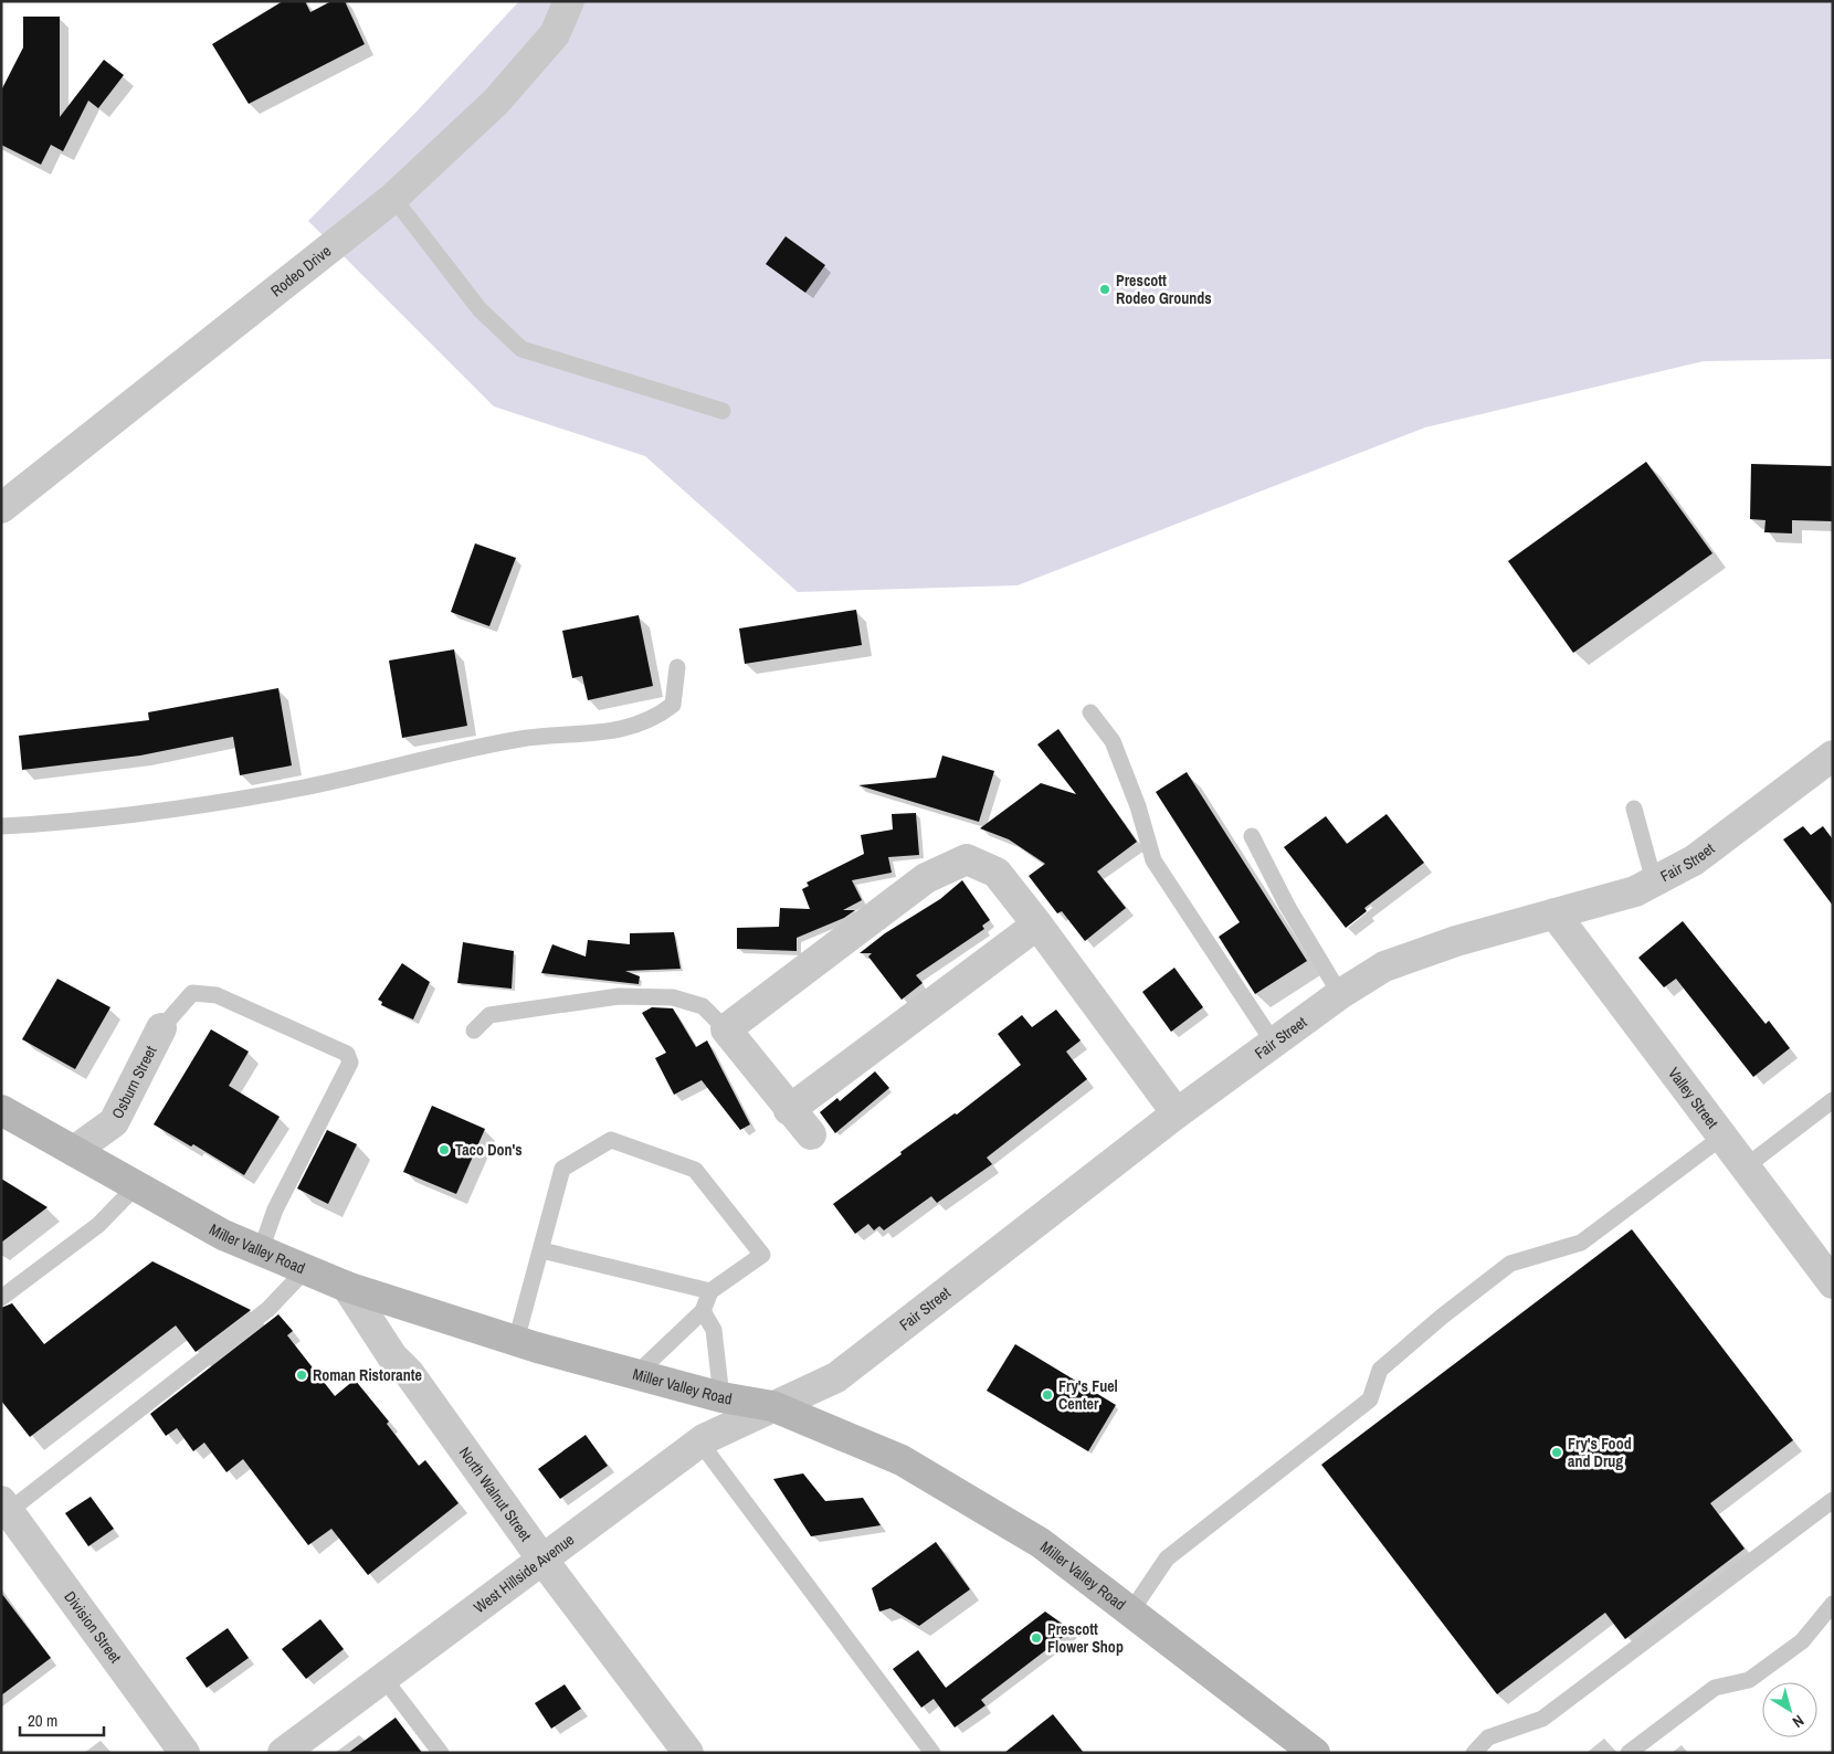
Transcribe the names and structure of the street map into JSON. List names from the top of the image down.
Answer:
{
  "streets": {
    "main road": ["Miller Valley Road"],
    "street": [
      "Rodeo Drive",
      "Fair Street",
      "Osburn Street",
      "Valley Street",
      "North Walnut Street",
      "West Hillside Avenue",
      "Division Street"
    ]
  },
  "crossings": [
    ["Fair Street", "Valley Street"],
    ["Fair Street", "Miller Valley Road"],
    ["Fair Street", "West Hillside Avenue"],
    ["Osburn Street", "Miller Valley Road"],
    ["Miller Valley Road", "North Walnut Street"],
    ["Miller Valley Road", "West Hillside Avenue"],
    ["North Walnut Street", "West Hillside Avenue"]
  ],
  "places": [
    "Prescott Rodeo Grounds",
    "Taco Don's",
    "Roman Ristorante",
    "Fry's Fuel Center",
    "Fry's Food and Drug",
    "Prescott Flower Shop"
  ],
  "scale_bar": "20 m",
  "north": "bottom right"
}
